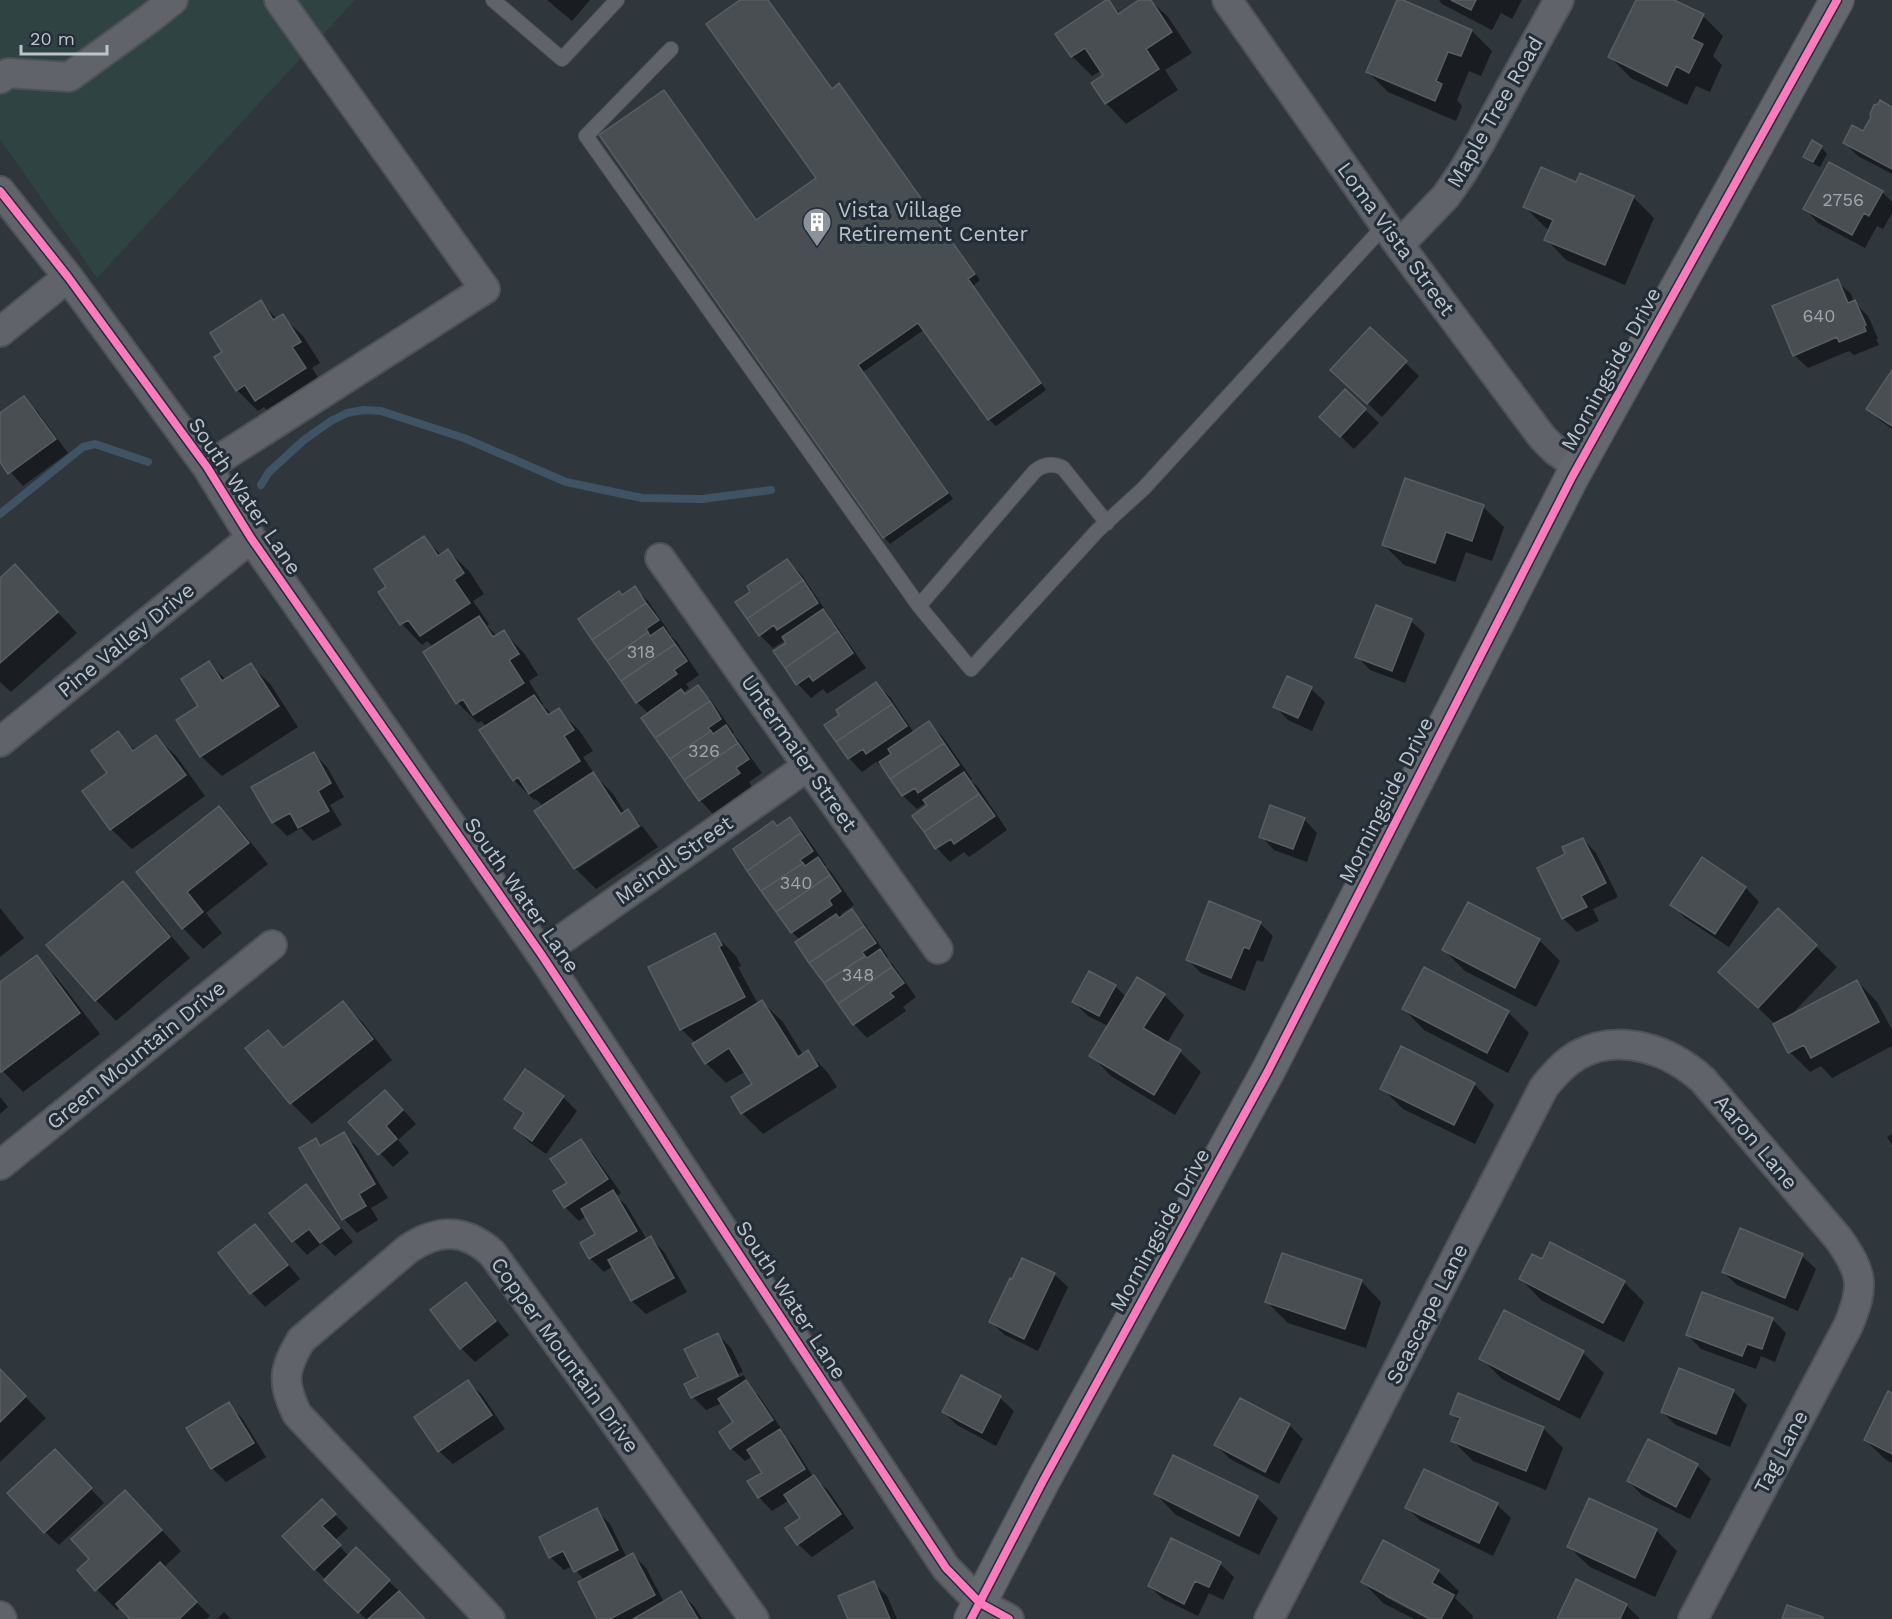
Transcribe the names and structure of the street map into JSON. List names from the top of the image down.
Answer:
{
  "streets": {
    "street": [
      "Maple Tree Road",
      "Loma Vista Street",
      "Morningside Drive",
      "South Water Lane",
      "Pine Valley Drive",
      "Untermaier Street",
      "Meindl Street",
      "Green Mountain Drive",
      "Aaron Lane",
      "Seascape Lane",
      "Copper Mountain Drive",
      "Tag Lane"
    ]
  },
  "crossings": [
    ["Maple Tree Road", "Loma Vista Street"],
    ["Loma Vista Street", "Morningside Drive"],
    ["Morningside Drive", "South Water Lane"],
    ["South Water Lane", "Pine Valley Drive"],
    ["South Water Lane", "Meindl Street"],
    ["Untermaier Street", "Meindl Street"],
    ["Aaron Lane", "Seascape Lane"],
    ["Aaron Lane", "Tag Lane"]
  ],
  "places": {
    "building": ["Vista Village Retirement Center"]
  },
  "house_numbers": [
    "2756",
    "640",
    "318",
    "326",
    "340",
    "348"
  ],
  "scale_bar": "20 m"
}
